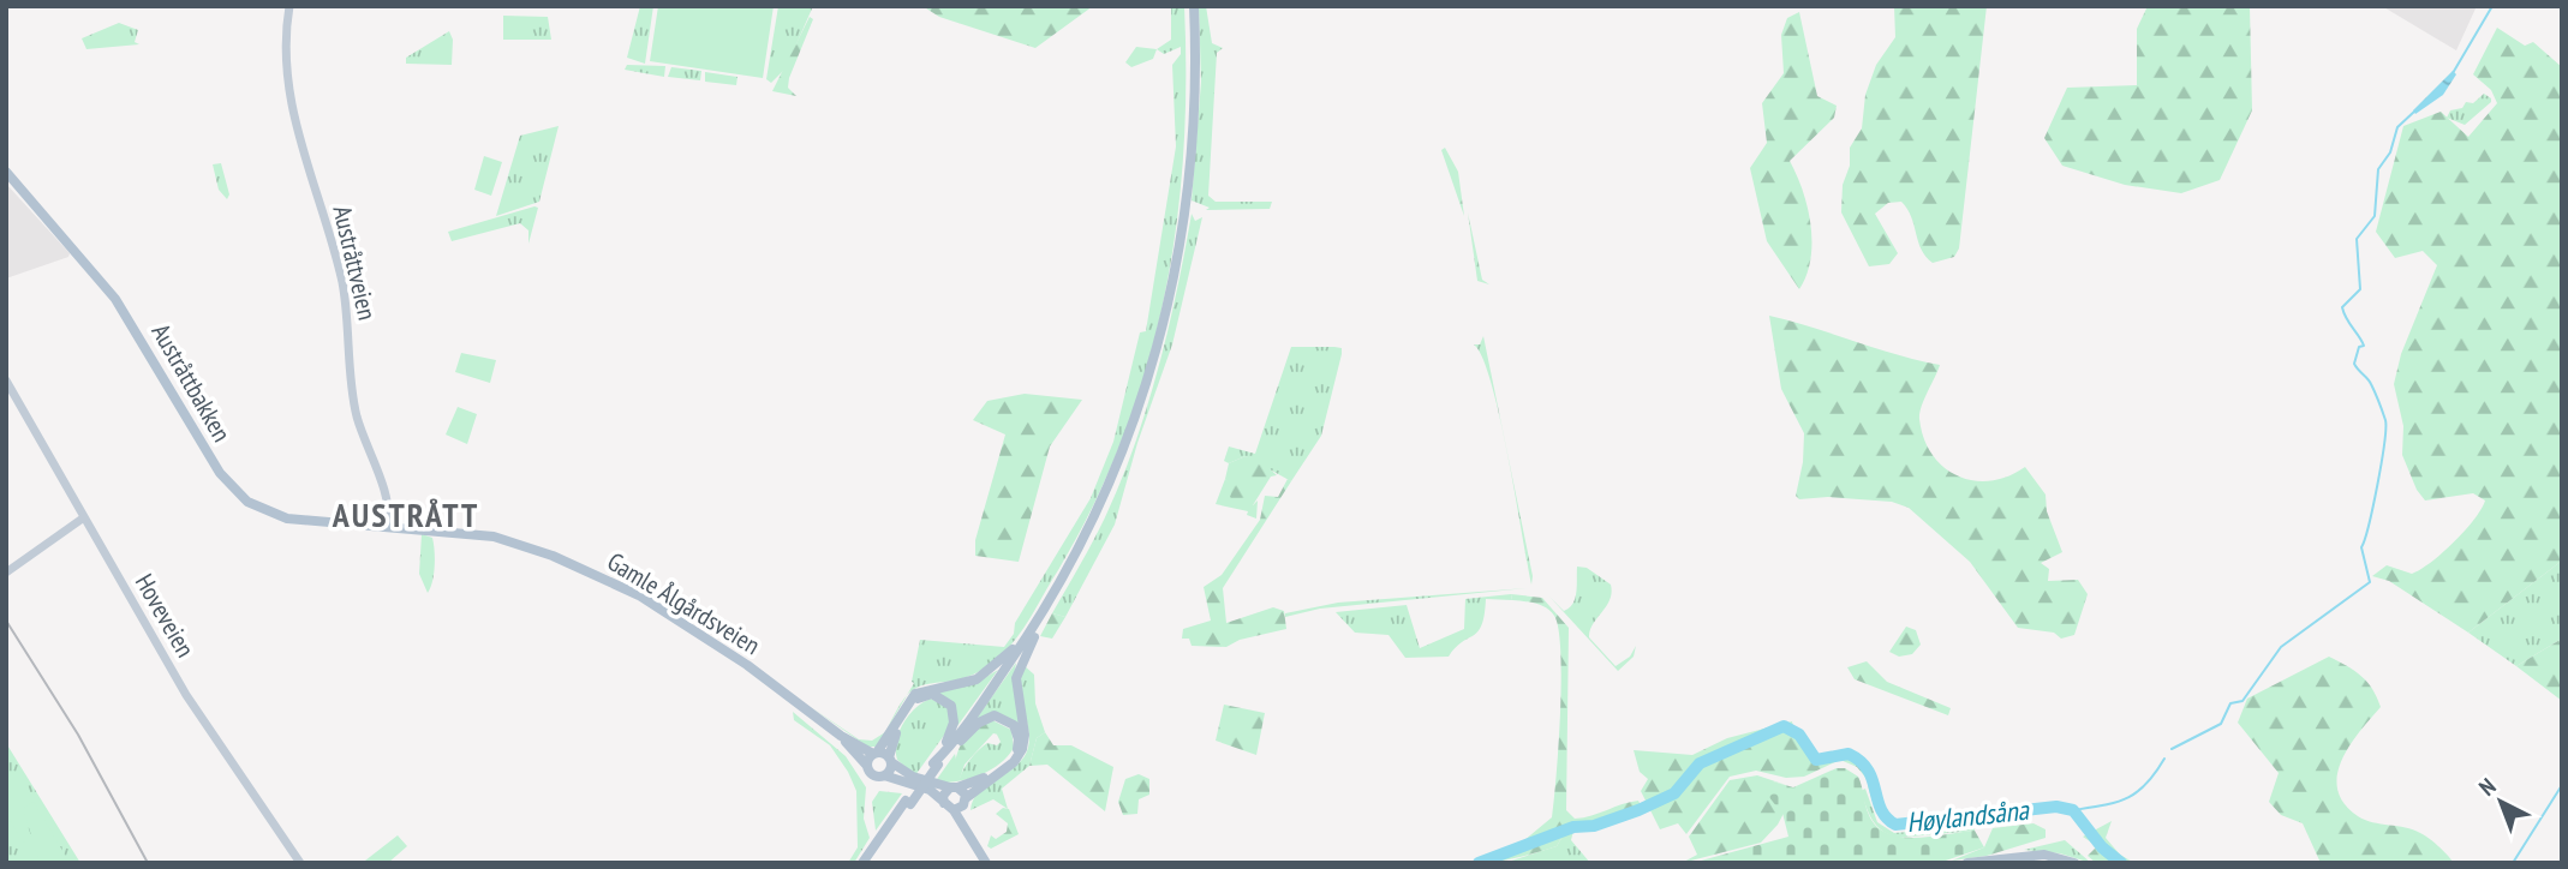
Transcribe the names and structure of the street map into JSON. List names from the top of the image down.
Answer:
{
  "streets": {
    "main road": [
      "Austråttveien",
      "Austråttbakken",
      "Gamle Ålgårdsveien",
      "Hoveveien"
    ]
  },
  "crossings": [
    ["Austråttveien", "Austråttbakken"],
    ["Austråttveien", "Gamle Ålgårdsveien"],
    ["Austråttbakken", "Gamle Ålgårdsveien"]
  ],
  "districts": ["AUSTRÅTT"],
  "water": ["Høylandsåna"],
  "north": "top left"
}
